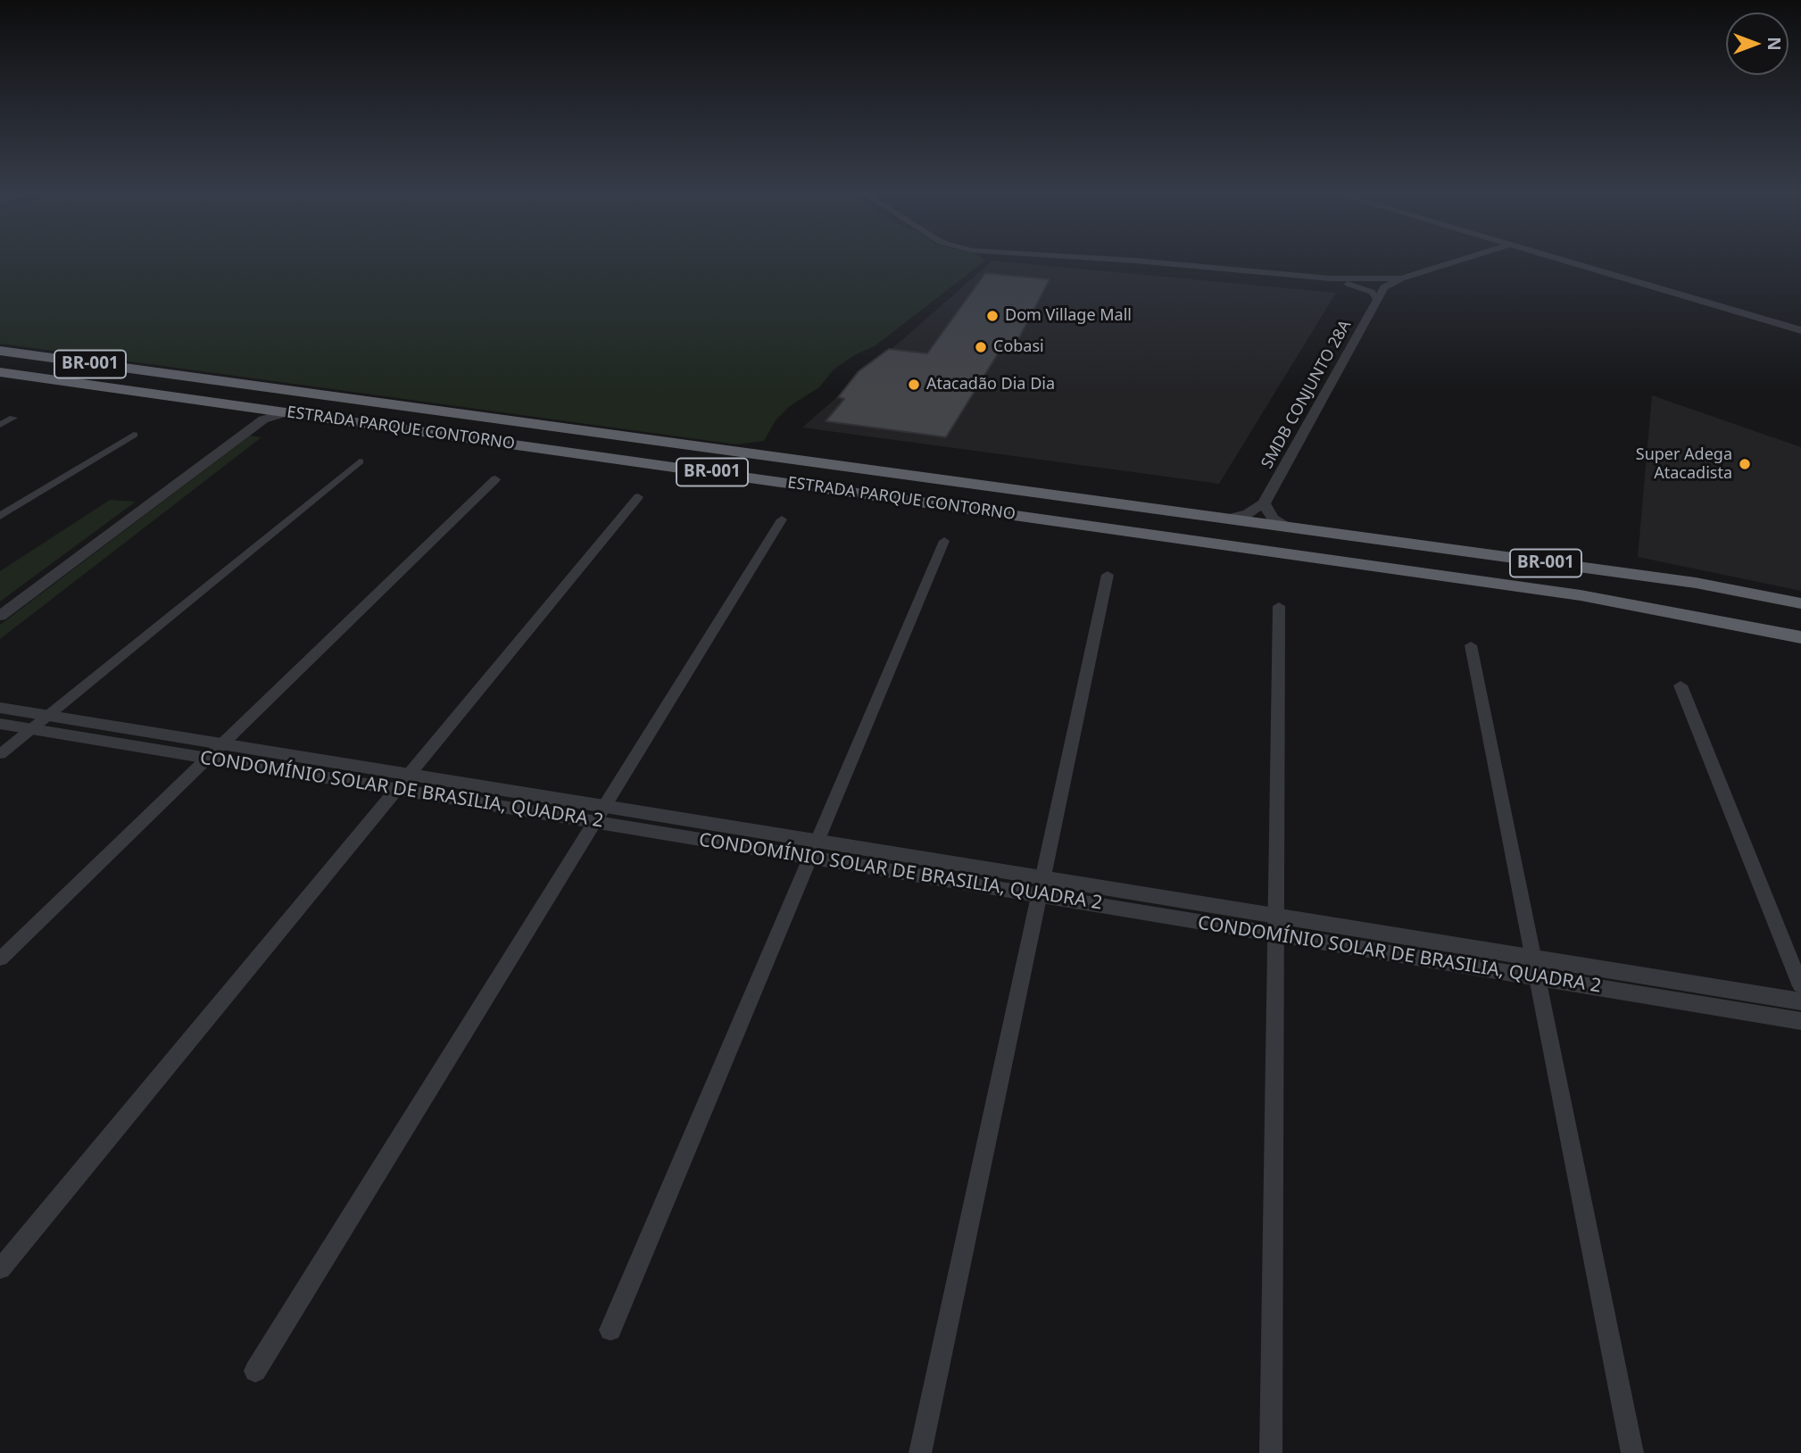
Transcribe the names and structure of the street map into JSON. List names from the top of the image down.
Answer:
{
  "streets": {
    "highway": ["BR-001", "ESTRADA PARQUE CONTORNO"],
    "street": ["SMDB CONJUNTO 28A", "CONDOMÍNIO SOLAR DE BRASILIA, QUADRA 2"]
  },
  "places": [
    "Dom Village Mall",
    "Cobasi",
    "Atacadão Dia Dia",
    "Super Adega Atacadista"
  ],
  "north": "right"
}
